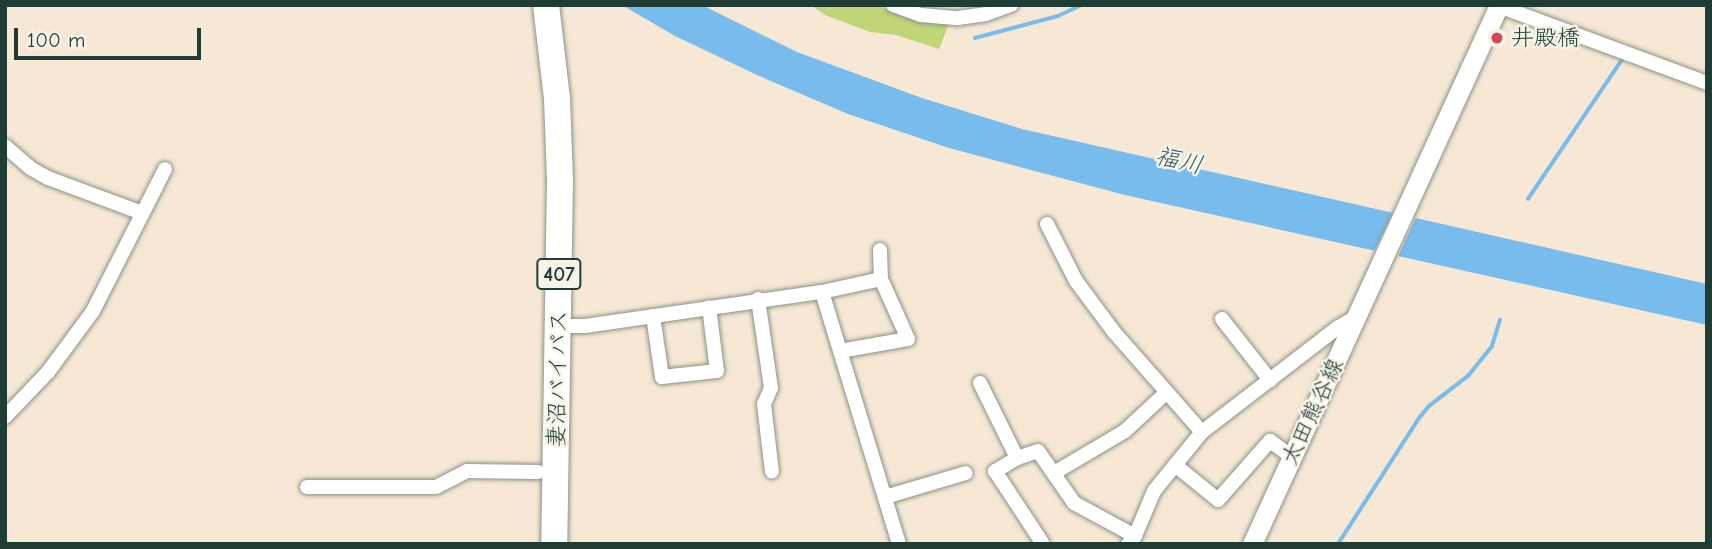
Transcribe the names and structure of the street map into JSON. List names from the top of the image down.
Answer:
{
  "streets": {
    "highway": ["407", "妻沼バイパス"],
    "main road": ["太田熊谷線"]
  },
  "water": ["福川"],
  "places": ["井殿橋"],
  "scale_bar": "100 m"
}
